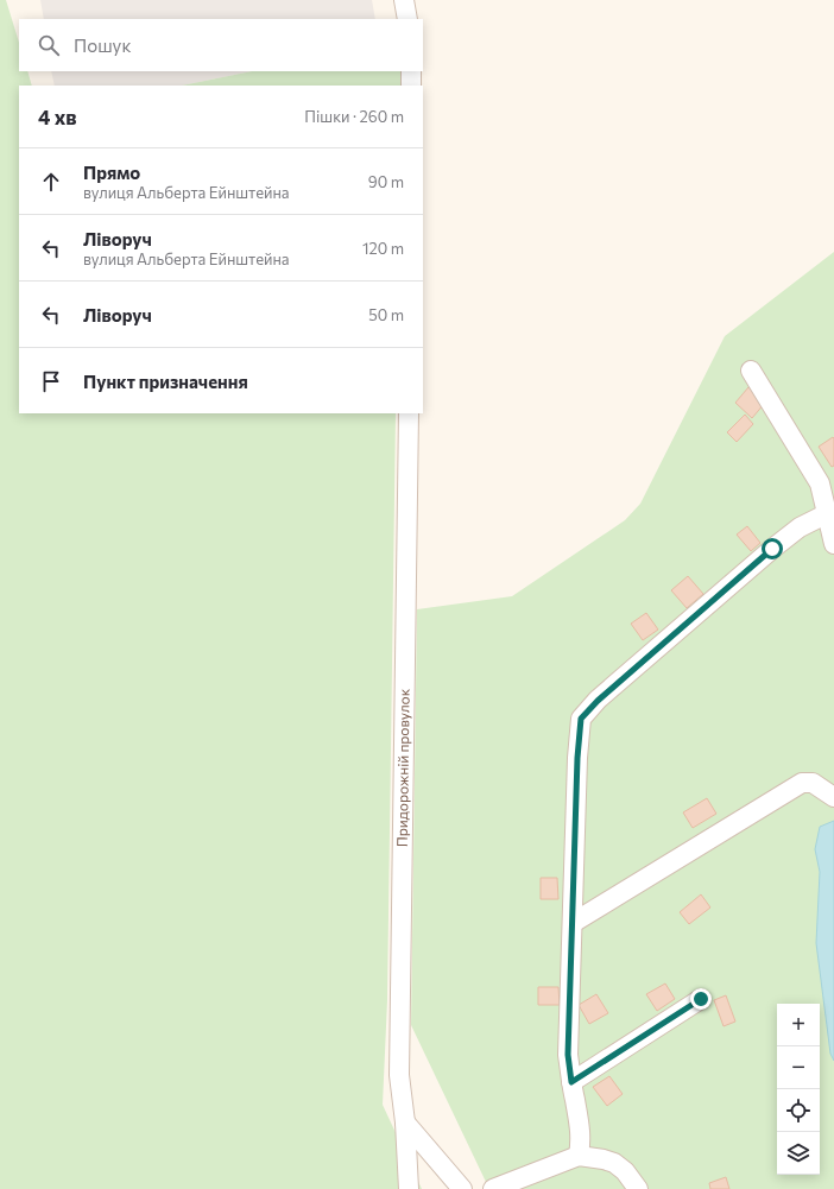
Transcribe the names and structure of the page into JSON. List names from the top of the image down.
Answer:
{
  "streets": {
    "street": ["Придорожній провулок"]
  },
  "page": {
    "search": "Пошук",
    "heading": ["4 хв", "Пішки · 260 m"],
    "list": [
      ["Прямо", "вулиця Альберта Ейнштейна", "90 m"],
      ["Ліворуч", "вулиця Альберта Ейнштейна", "120 m"],
      ["Ліворуч", "50 m"],
      "Пункт призначення"
    ],
    "map_buttons": ["+", "−"]
  }
}
